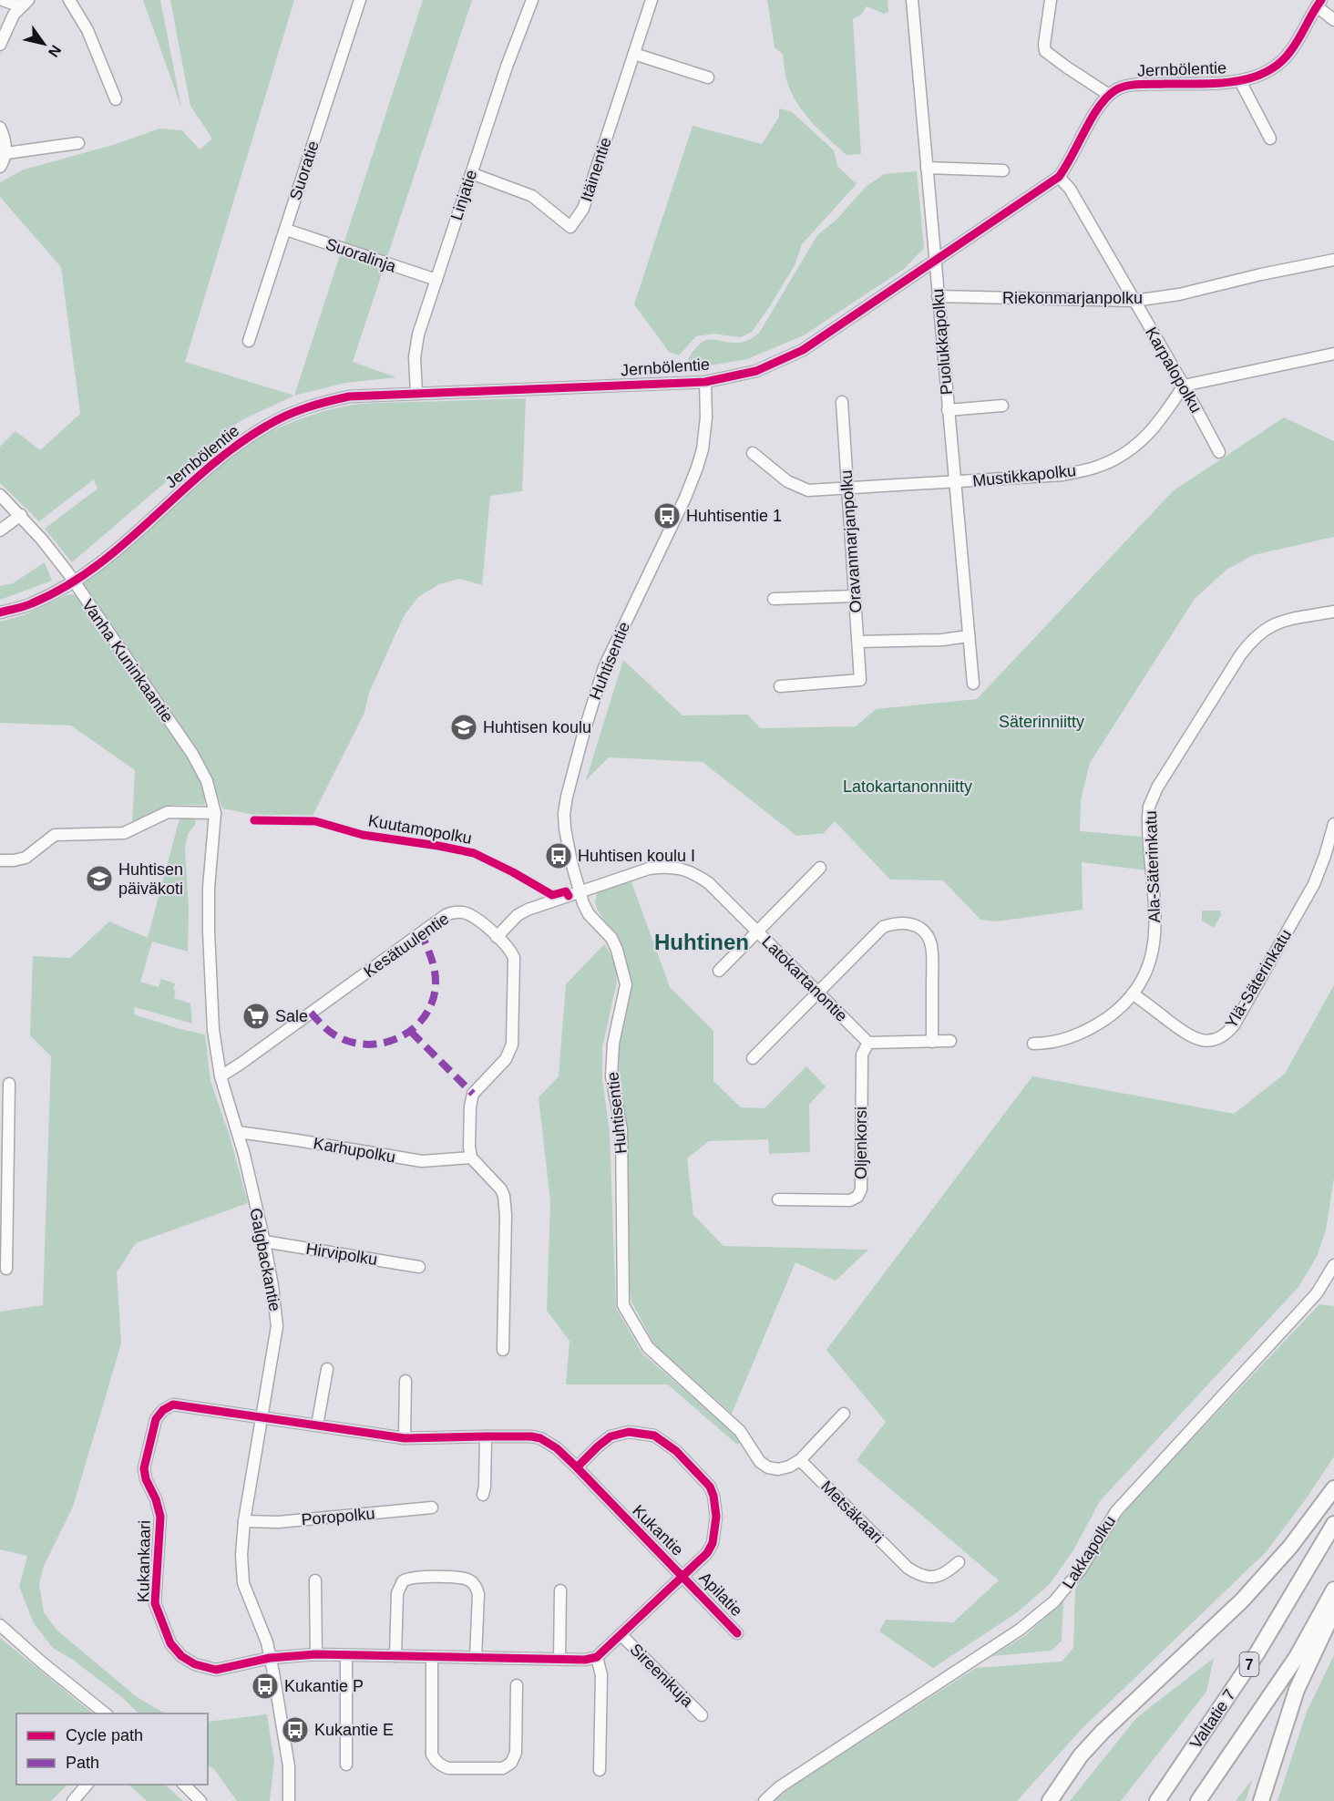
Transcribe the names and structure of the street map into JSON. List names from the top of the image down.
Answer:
{
  "streets": {
    "highway": ["7", "Valtatie 7"],
    "street": [
      "Jernbölentie",
      "Itäinentie",
      "Suoratie",
      "Linjatie",
      "Suoralinja",
      "Riekonmarjanpolku",
      "Puolukkapolku",
      "Karpalopolku",
      "Mustikkapolku",
      "Oravanmarjanpolku",
      "Vanha Kuninkaantie",
      "Huhtisentie",
      "Ala-Säterinkatu",
      "Kesätuulentie",
      "Latokartanontie",
      "Ylä-Säterinkatu",
      "Oljenkorsi",
      "Karhupolku",
      "Hirvipolku",
      "Galgbackantie",
      "Metsäkaari",
      "Poropolku",
      "Kukantie",
      "Lakkapolku",
      "Kukankaari",
      "Apilatie",
      "Sireenikuja"
    ],
    "cycle path": ["Kuutamopolku"]
  },
  "crossings": [
    ["Jernbölentie", "Linjatie"],
    ["Jernbölentie", "Puolukkapolku"],
    ["Jernbölentie", "Karpalopolku"],
    ["Jernbölentie", "Vanha Kuninkaantie"],
    ["Jernbölentie", "Huhtisentie"],
    ["Itäinentie", "Linjatie"],
    ["Suoratie", "Suoralinja"],
    ["Linjatie", "Suoralinja"],
    ["Riekonmarjanpolku", "Puolukkapolku"],
    ["Riekonmarjanpolku", "Karpalopolku"],
    ["Puolukkapolku", "Mustikkapolku"],
    ["Karpalopolku", "Mustikkapolku"],
    ["Mustikkapolku", "Oravanmarjanpolku"],
    ["Vanha Kuninkaantie", "Galgbackantie"],
    ["Huhtisentie", "Latokartanontie"],
    ["Huhtisentie", "Metsäkaari"],
    ["Ala-Säterinkatu", "Ylä-Säterinkatu"],
    ["Kesätuulentie", "Latokartanontie"],
    ["Kesätuulentie", "Karhupolku"],
    ["Kesätuulentie", "Galgbackantie"],
    ["Latokartanontie", "Oljenkorsi"],
    ["Karhupolku", "Galgbackantie"],
    ["Hirvipolku", "Galgbackantie"],
    ["Galgbackantie", "Poropolku"],
    ["Galgbackantie", "Kukantie"],
    ["Galgbackantie", "Kukankaari"],
    ["Kukantie", "Kukankaari"],
    ["Kukantie", "Apilatie"],
    ["Kukantie", "Sireenikuja"]
  ],
  "districts": ["Huhtinen"],
  "parks": ["Säterinniitty", "Latokartanonniitty"],
  "places": {
    "bus stop": [
      "Huhtisentie 1",
      "Huhtisen koulu I",
      "Kukantie P",
      "Kukantie E"
    ],
    "school or university": ["Huhtisen koulu", "Huhtisen päiväkoti"],
    "supermarket": ["Sale"]
  },
  "legend": ["Cycle path", "Path"],
  "north": "bottom right"
}
